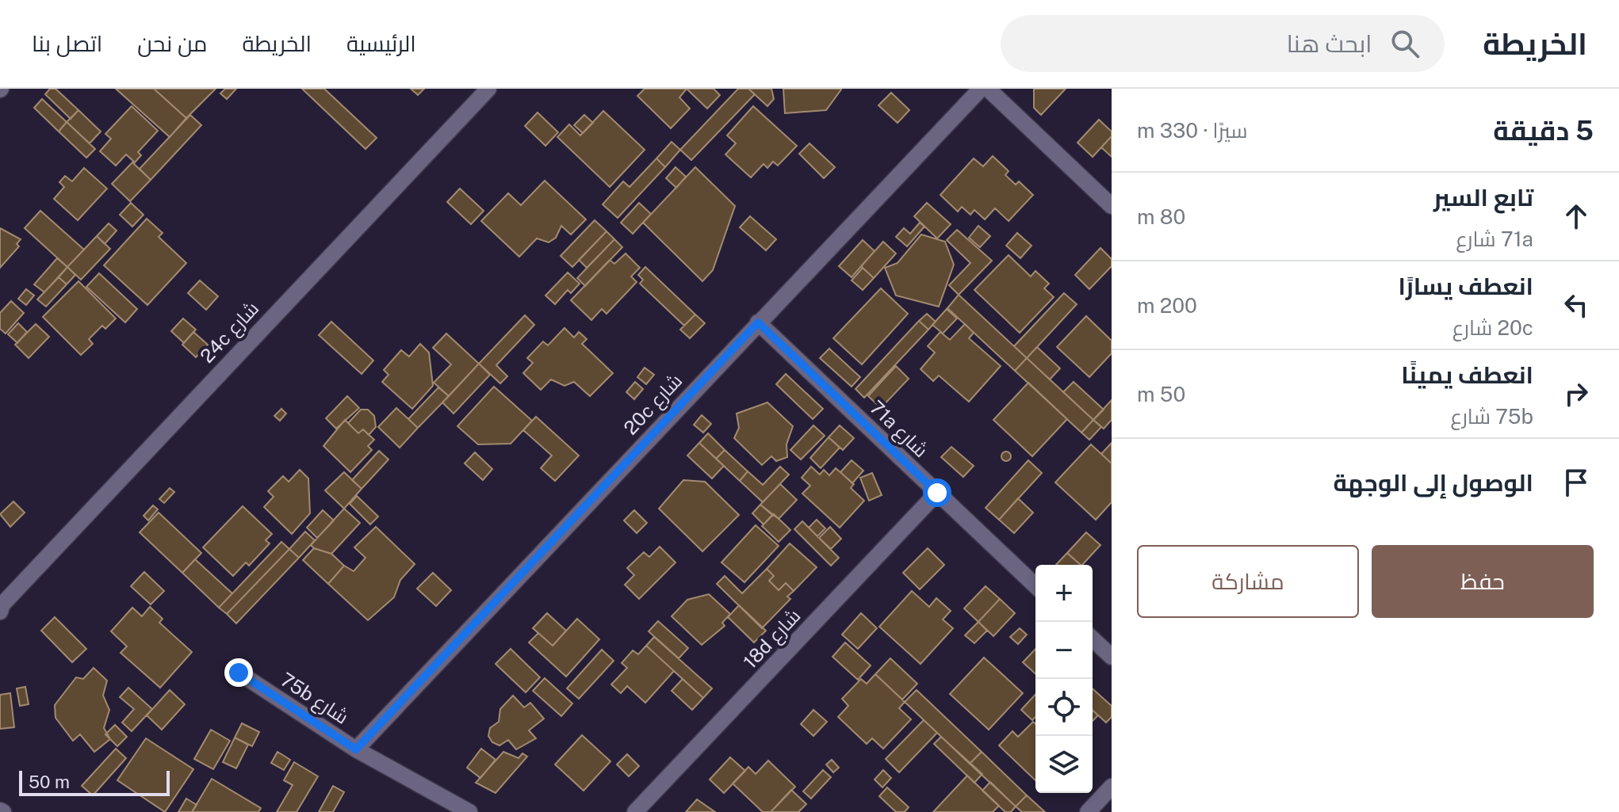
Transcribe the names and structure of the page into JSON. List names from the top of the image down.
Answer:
{
  "streets": {
    "street": [
      "24c شارع",
      "20c شارع",
      "71a شارع",
      "18d شارع",
      "75b شارع"
    ]
  },
  "crossings": [
    ["20c شارع", "71a شارع"],
    ["20c شارع", "75b شارع"],
    ["71a شارع", "18d شارع"]
  ],
  "scale_bar": "50 m",
  "page": {
    "header": "الخريطة",
    "search": "ابحث هنا",
    "nav": [
      "الرئيسية",
      "الخريطة",
      "من نحن",
      "اتصل بنا"
    ],
    "heading": ["5 دقيقة", "سيرًا · 330 m"],
    "list": [
      ["تابع السير", "71a شارع", "80 m"],
      ["انعطف يسارًا", "20c شارع", "200 m"],
      ["انعطف يمينًا", "75b شارع", "50 m"],
      "الوصول إلى الوجهة"
    ],
    "buttons": ["حفظ", "مشاركة"],
    "map_buttons": ["+", "−"],
    "scale": "50 m"
  }
}
